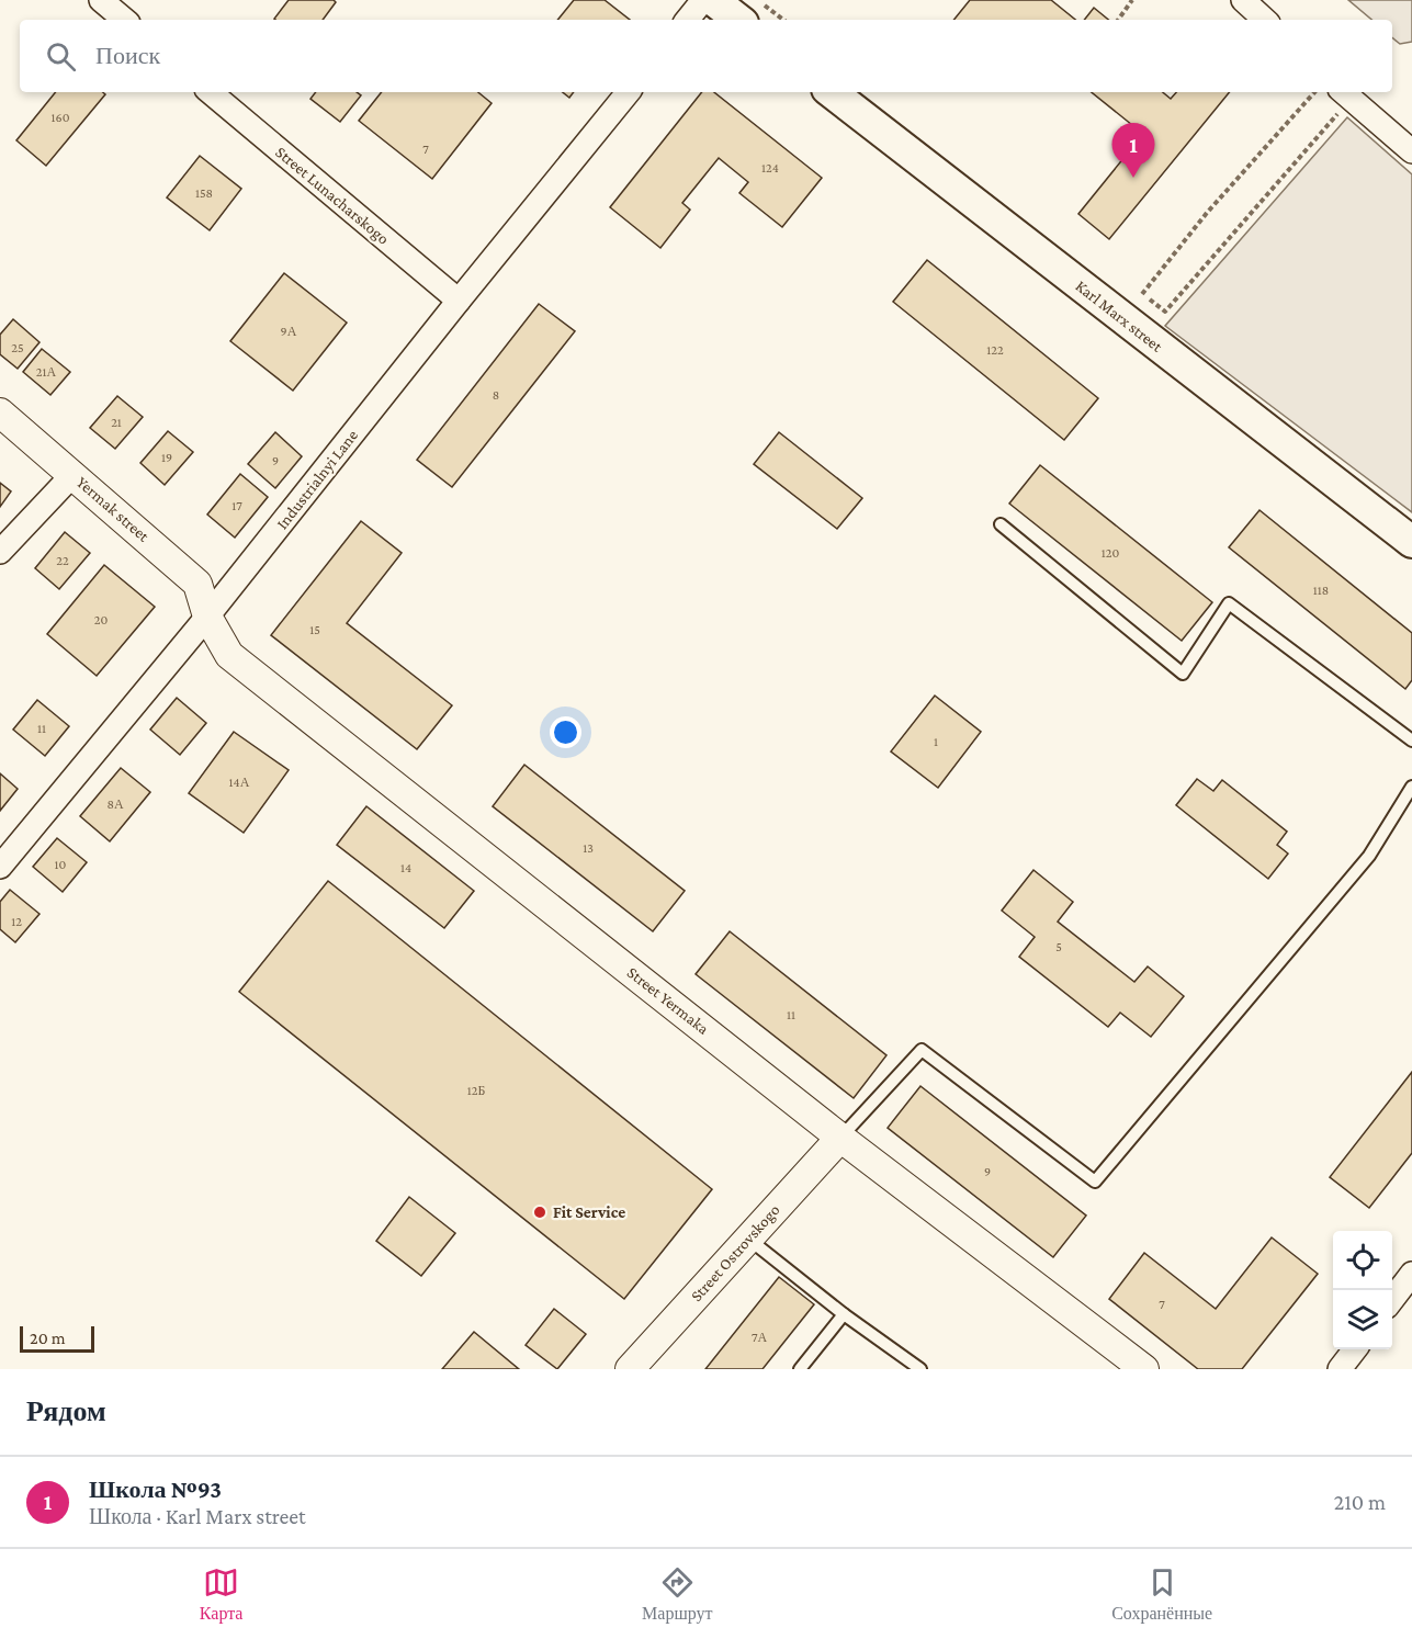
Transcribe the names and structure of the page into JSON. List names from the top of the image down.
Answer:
{
  "streets": {
    "main road": ["Karl Marx street"],
    "street": [
      "Street Lunacharskogo",
      "Industrialnyi Lane",
      "Yermak street",
      "Street Yermaka",
      "Street Ostrovskogo"
    ]
  },
  "crossings": [
    ["Street Lunacharskogo", "Industrialnyi Lane"],
    ["Industrialnyi Lane", "Yermak street"],
    ["Industrialnyi Lane", "Street Yermaka"],
    ["Yermak street", "Street Yermaka"],
    ["Street Yermaka", "Street Ostrovskogo"]
  ],
  "places": ["Fit Service"],
  "house_numbers": [
    "160",
    "7",
    "124",
    "158",
    "9А",
    "25",
    "122",
    "21А",
    "8",
    "21",
    "19",
    "9",
    "17",
    "120",
    "22",
    "118",
    "20",
    "15",
    "11",
    "1",
    "14А",
    "8А",
    "13",
    "10",
    "14",
    "12",
    "5",
    "11",
    "12Б",
    "9",
    "7",
    "7А"
  ],
  "scale_bar": "20 m",
  "page": {
    "search": "Поиск",
    "pins": "1",
    "scale": "20 m",
    "heading": "Рядом",
    "list": [
      {
        "mark": "1",
        "name": "Школа №93",
        "note": "Школа · Karl Marx street",
        "value": "210 m"
      }
    ],
    "nav": ["Карта", "Маршрут", "Сохранённые"]
  }
}
